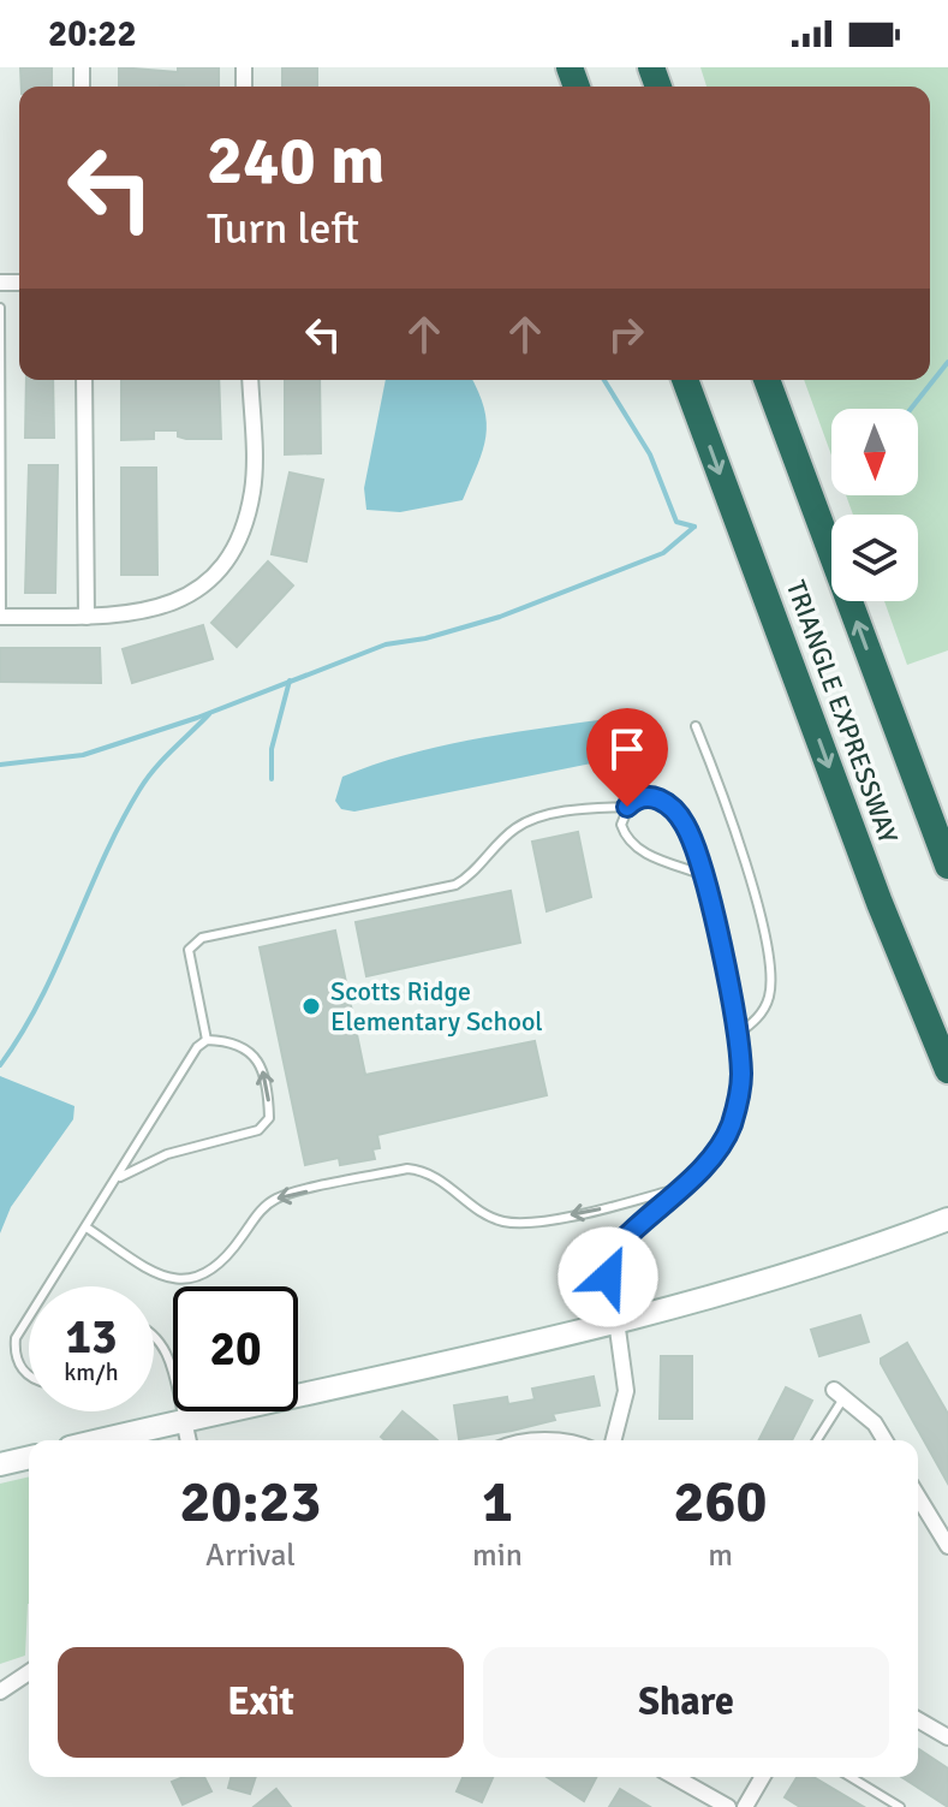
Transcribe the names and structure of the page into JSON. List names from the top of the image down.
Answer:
{
  "streets": {
    "highway": ["TRIANGLE EXPRESSWAY"]
  },
  "places": ["Scotts Ridge Elementary School"],
  "north": "bottom",
  "page": {
    "status": "20:22",
    "turn": ["240 m", "Turn left"],
    "speed": "13 km/h",
    "limit": "20",
    "eta": [
      "20:23",
      "Arrival",
      "1",
      "min",
      "260",
      "m"
    ],
    "buttons": ["Exit", "Share"]
  }
}
